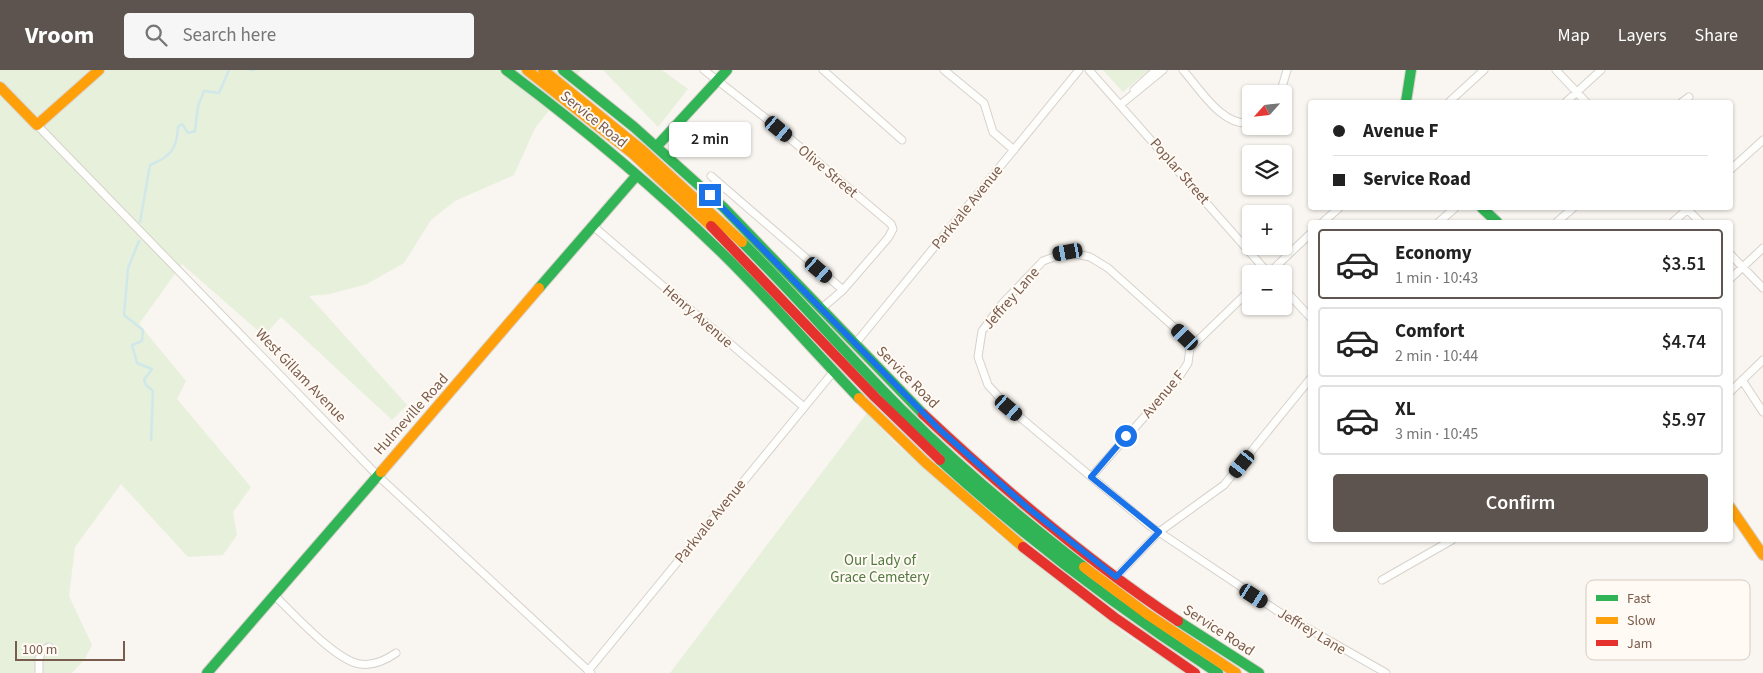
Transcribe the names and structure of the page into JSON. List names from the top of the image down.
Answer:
{
  "streets": {
    "main road": ["Service Road", "West Gillam Avenue", "Hulmeville Road"],
    "street": [
      "Olive Street",
      "Poplar Street",
      "Parkvale Avenue",
      "Jeffrey Lane",
      "Henry Avenue",
      "Avenue F"
    ]
  },
  "crossings": [
    ["Service Road", "Parkvale Avenue"],
    ["Service Road", "Hulmeville Road"],
    ["Parkvale Avenue", "Henry Avenue"],
    ["Parkvale Avenue", "West Gillam Avenue"],
    ["Jeffrey Lane", "Avenue F"],
    ["Henry Avenue", "Hulmeville Road"],
    ["West Gillam Avenue", "Hulmeville Road"]
  ],
  "parks": ["Our Lady of Grace Cemetery"],
  "legend": ["Fast", "Slow", "Jam"],
  "scale_bar": "100 m",
  "north": "bottom left",
  "page": {
    "header": "Vroom",
    "search": "Search here",
    "nav": ["Map", "Layers", "Share"],
    "map_buttons": ["+", "−"],
    "banner": ["Avenue F", "Service Road"],
    "bubble": "2 min",
    "list": [
      {
        "name": "Economy",
        "note": "1 min · 10:43",
        "value": "$3.51"
      },
      {
        "name": "Comfort",
        "note": "2 min · 10:44",
        "value": "$4.74"
      },
      {
        "name": "XL",
        "note": "3 min · 10:45",
        "value": "$5.97"
      }
    ],
    "buttons": "Confirm",
    "scale": "100 m"
  }
}
